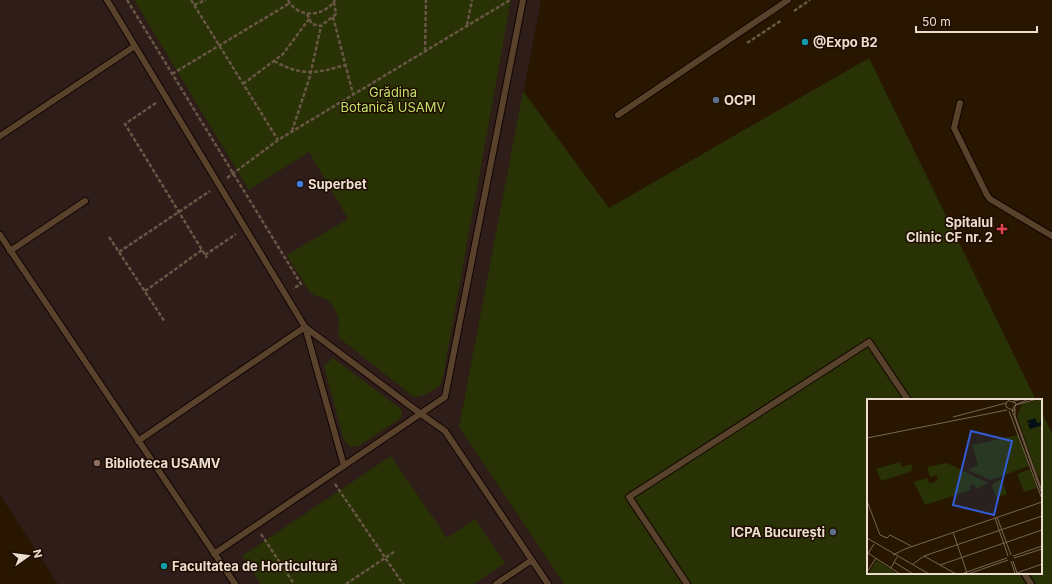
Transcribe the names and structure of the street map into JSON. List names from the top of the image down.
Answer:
{
  "parks": ["Grădina Botanică USAMV"],
  "places": {
    "other": [
      "@Expo B2",
      "OCPI",
      "Superbet",
      "Biblioteca USAMV",
      "ICPA București",
      "Facultatea de Horticultură"
    ],
    "health": ["Spitalul Clinic CF nr. 2"]
  },
  "scale_bar": "50 m",
  "north": "right"
}
